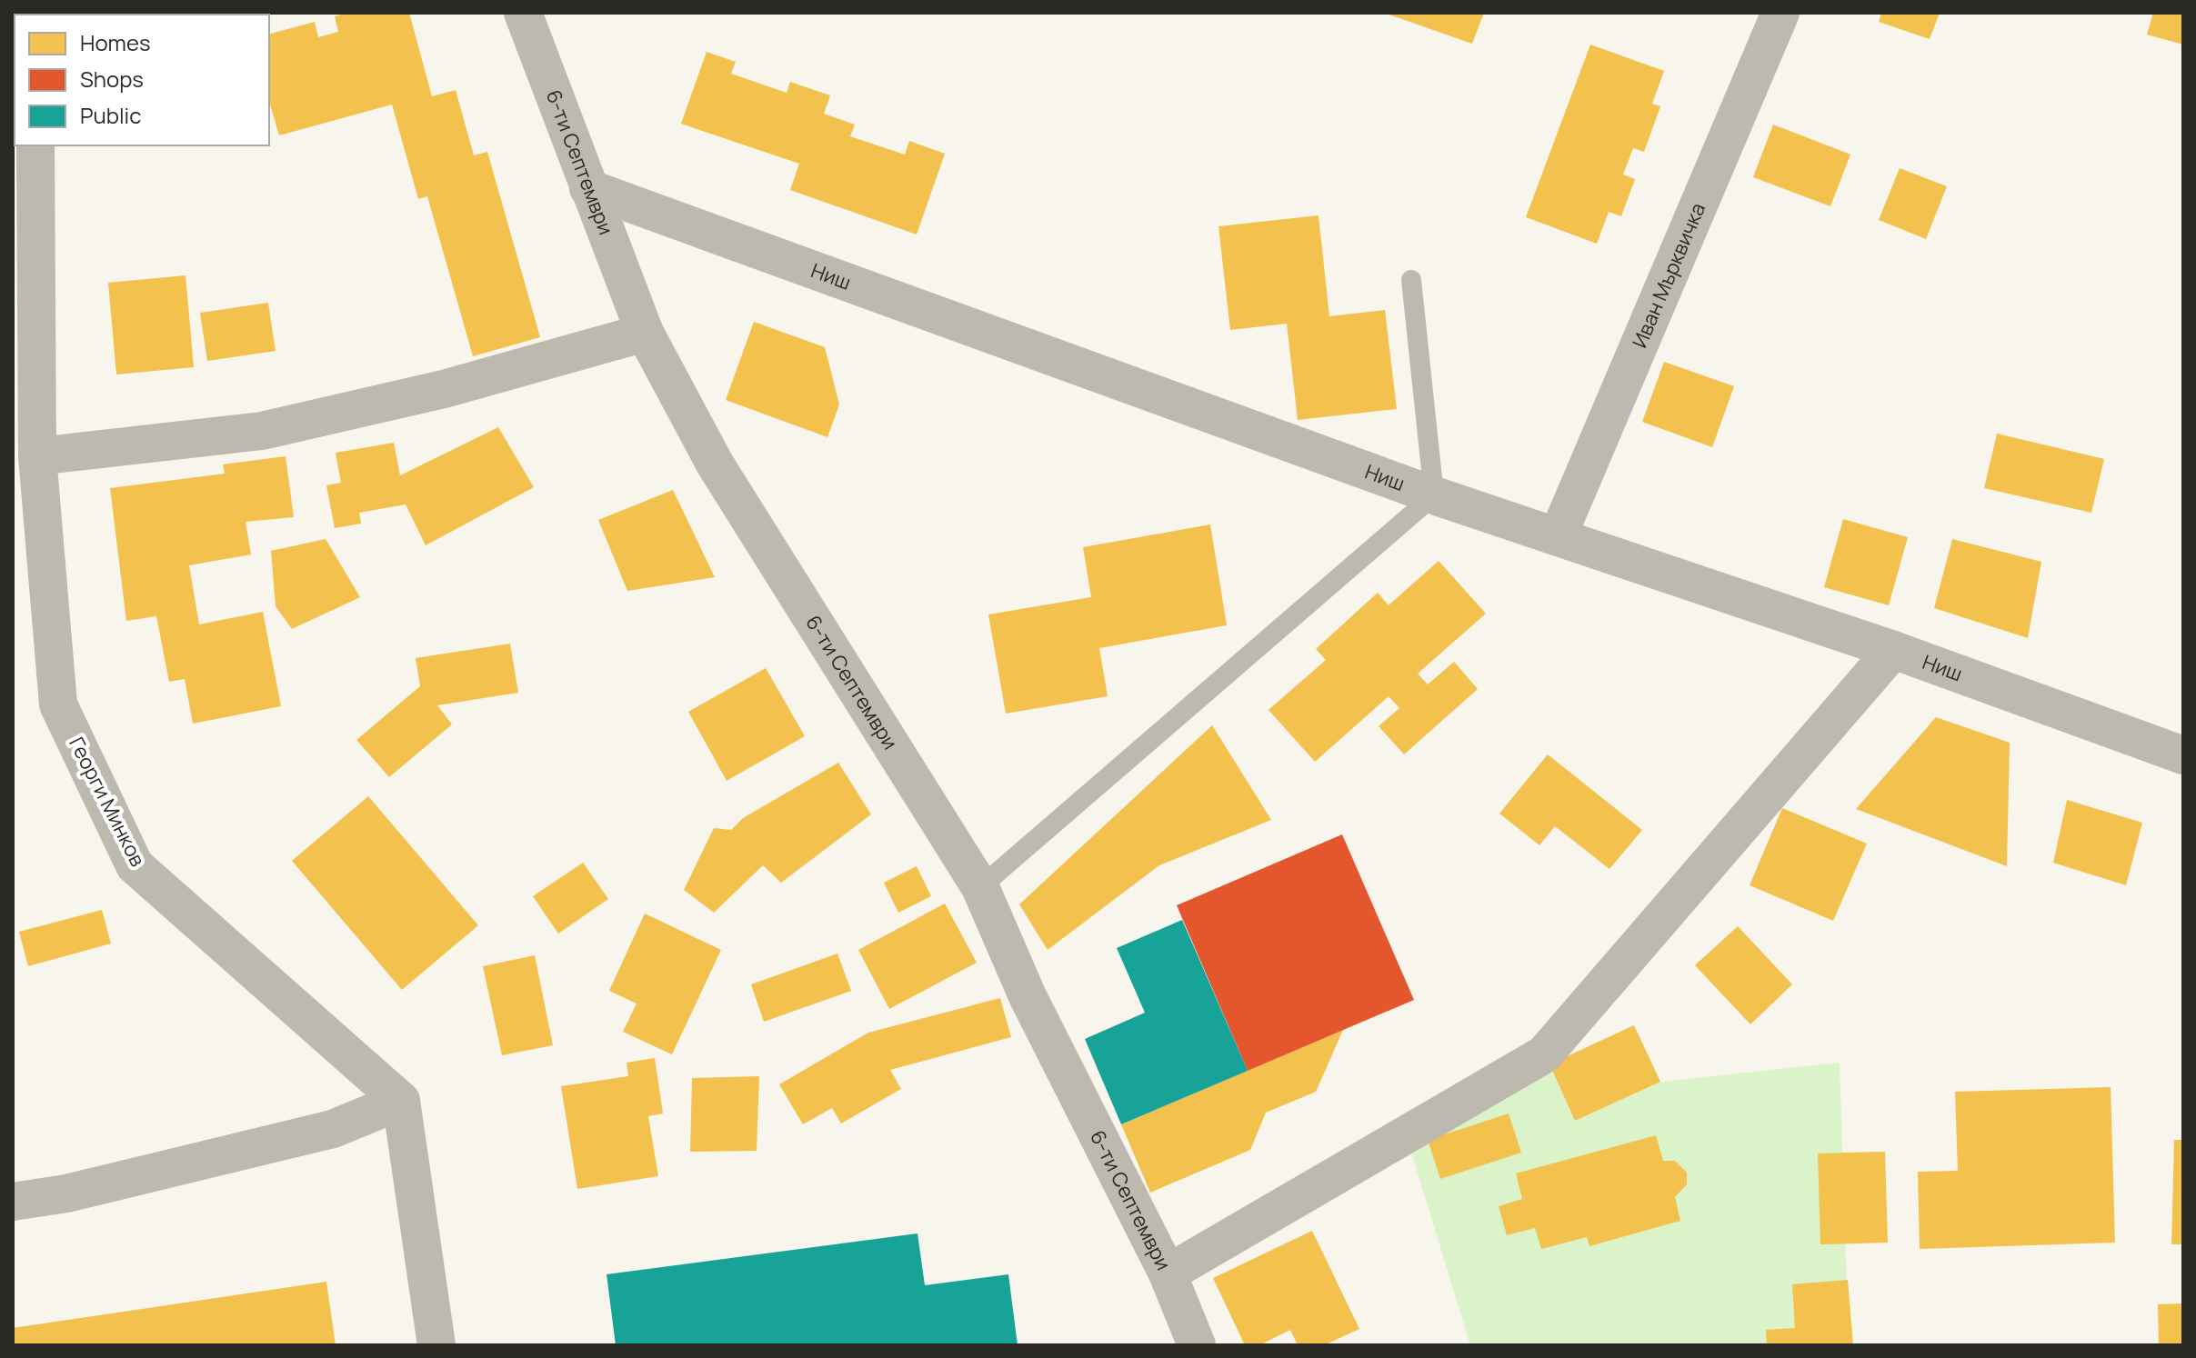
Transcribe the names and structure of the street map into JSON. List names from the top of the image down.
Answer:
{
  "streets": {
    "street": [
      "6-ти Септември",
      "Иван Мърквичка",
      "Ниш",
      "Георги Минков"
    ]
  },
  "crossings": [
    ["6-ти Септември", "Ниш"],
    ["Иван Мърквичка", "Ниш"]
  ],
  "legend": ["Homes", "Shops", "Public"]
}
